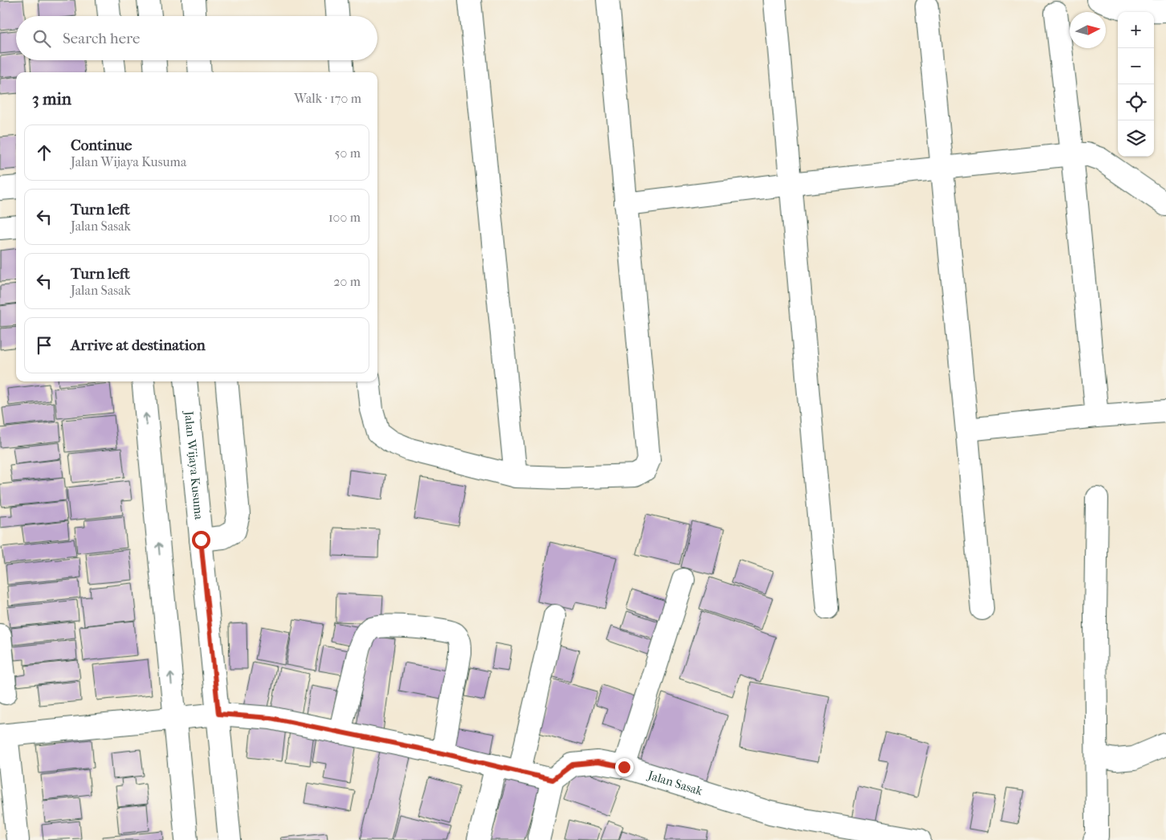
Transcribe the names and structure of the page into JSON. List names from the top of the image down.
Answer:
{
  "streets": {
    "street": ["Jalan Wijaya Kusuma", "Jalan Sasak"]
  },
  "north": "right",
  "page": {
    "map_buttons": ["+", "−"],
    "search": "Search here",
    "heading": ["3 min", "Walk · 170 m"],
    "list": [
      ["Continue", "Jalan Wijaya Kusuma", "50 m"],
      ["Turn left", "Jalan Sasak", "100 m"],
      ["Turn left", "Jalan Sasak", "20 m"],
      "Arrive at destination"
    ]
  }
}
